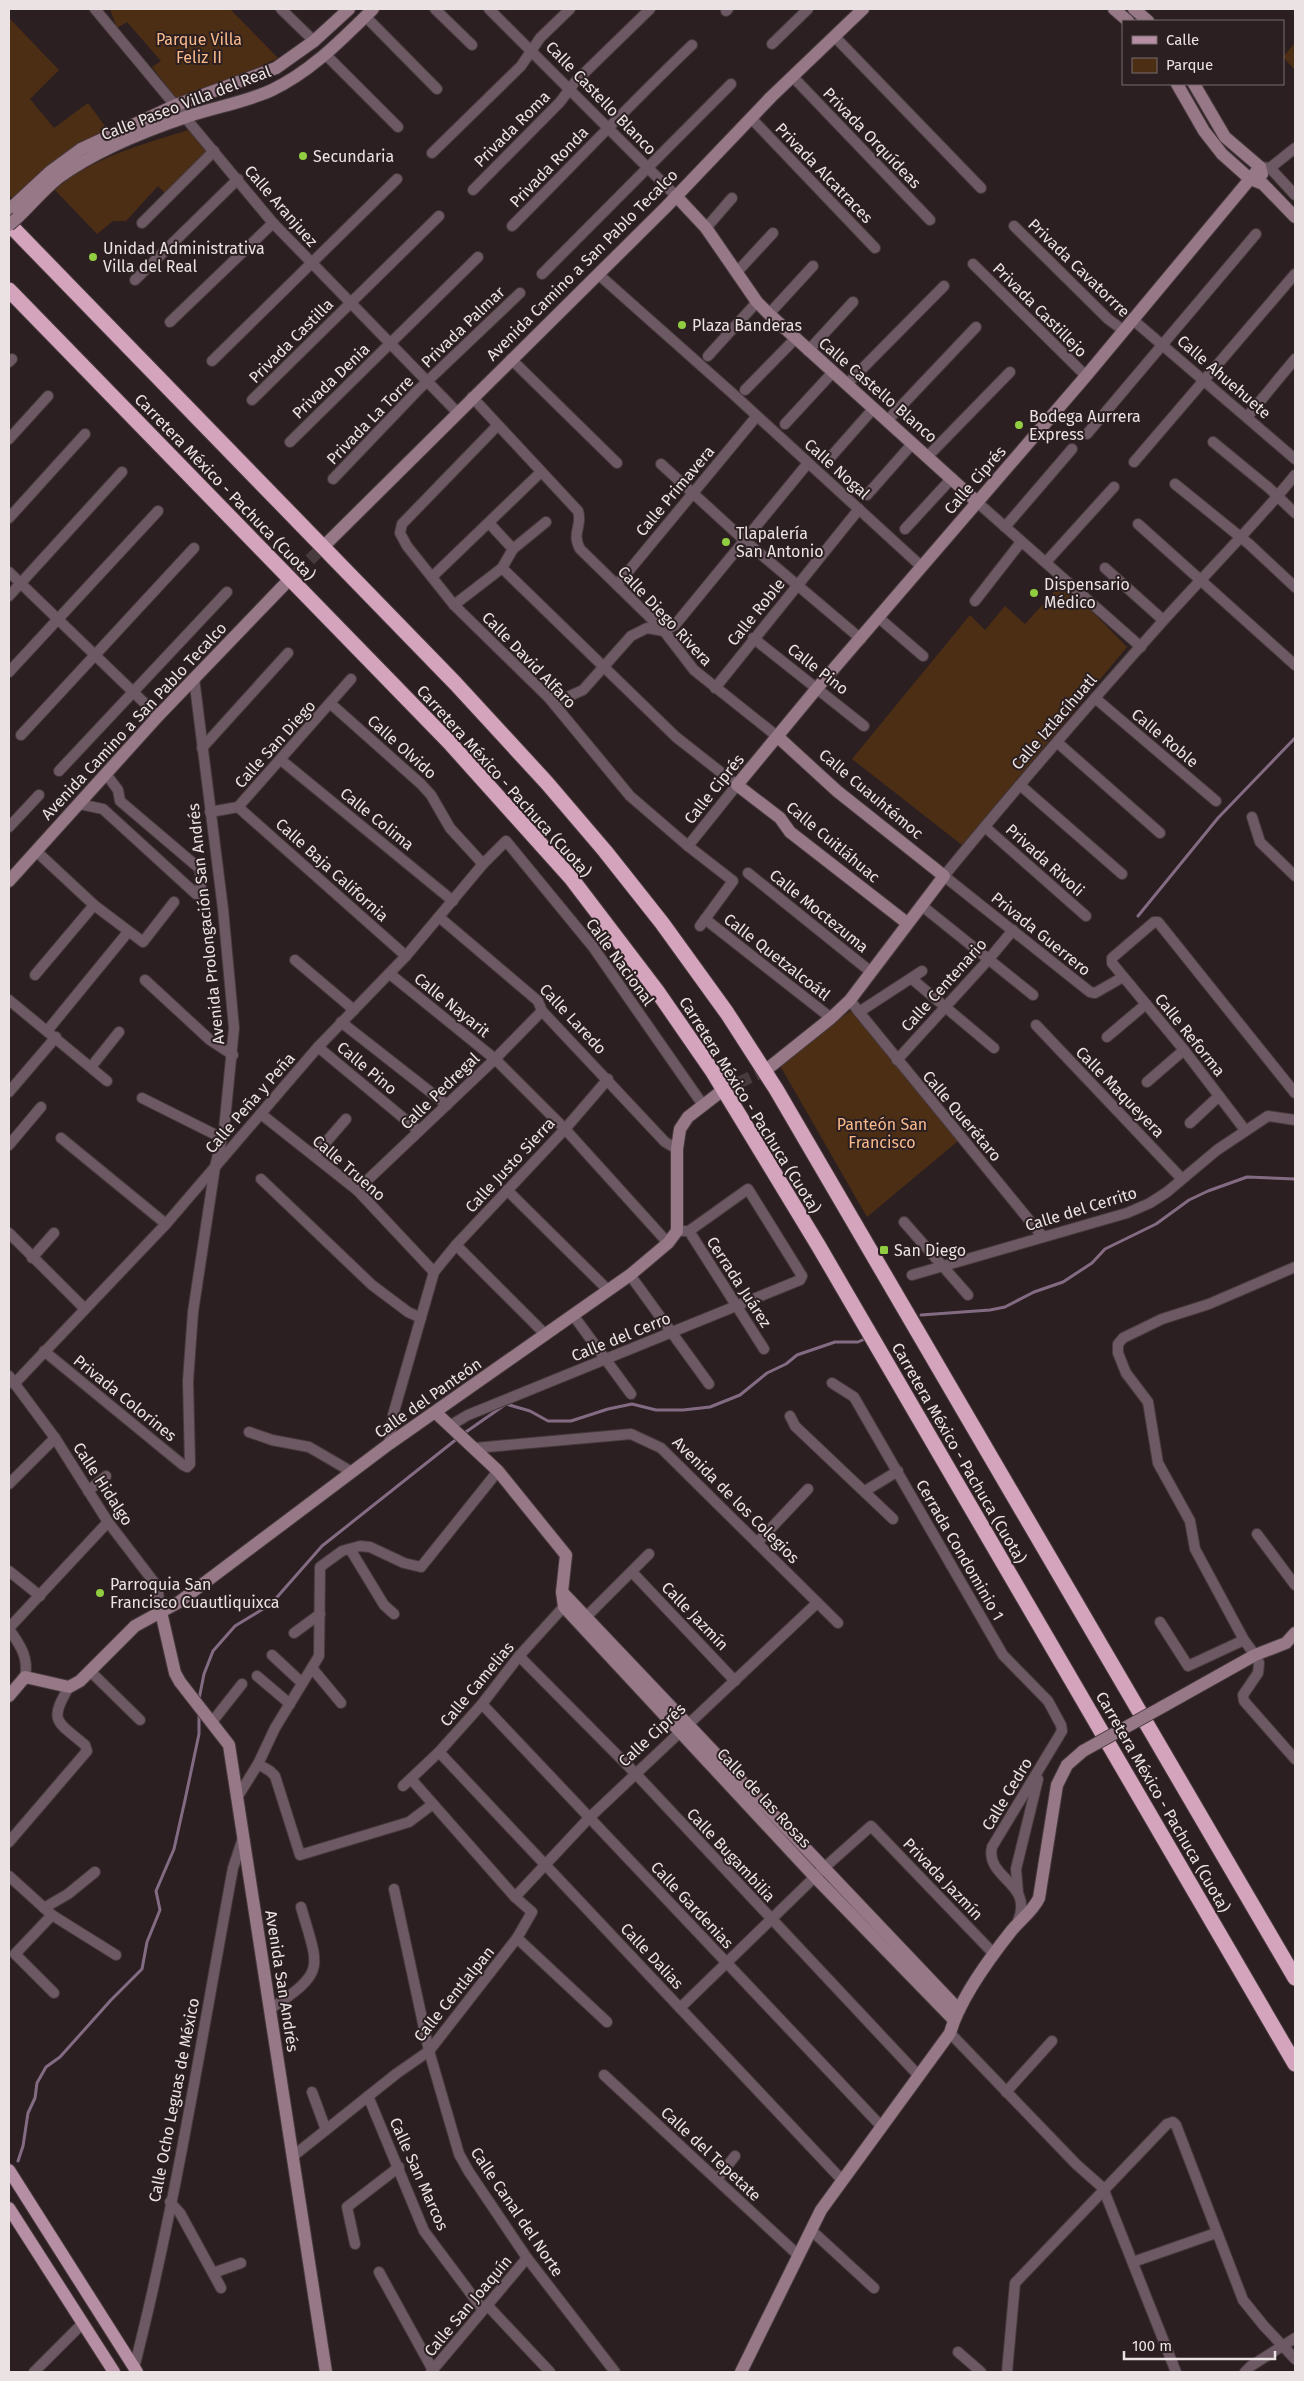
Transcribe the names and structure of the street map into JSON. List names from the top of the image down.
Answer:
{
  "streets": {
    "highway": ["Carretera México - Pachuca (Cuota)"],
    "street": [
      "Calle Castello Blanco",
      "Calle Paseo Villa del Real",
      "Privada Roma",
      "Privada Orquídeas",
      "Privada Ronda",
      "Privada Alcatraces",
      "Calle Aranjuez",
      "Avenida Camino a San Pablo Tecalco",
      "Privada Cavatorrre",
      "Privada Castillejo",
      "Privada Palmar",
      "Privada Castilla",
      "Calle Ahuehuete",
      "Privada Denia",
      "Privada La Torre",
      "Calle Nogal",
      "Calle Ciprés",
      "Calle Primavera",
      "Calle Roble",
      "Calle Diego Rivera",
      "Calle David Alfaro",
      "Calle Pino",
      "Calle Iztlacíhuatl",
      "Calle San Diego",
      "Calle Olvido",
      "Calle Cuauhtémoc",
      "Calle Colima",
      "Calle Cuitláhuac",
      "Privada Rivoli",
      "Calle Baja California",
      "Calle Moctezuma",
      "Avenida Prolongación San Andrés",
      "Privada Guerrero",
      "Calle Quetzalcoátl",
      "Calle Nacional",
      "Calle Centenario",
      "Calle Nayarit",
      "Calle Laredo",
      "Calle Reforma",
      "Calle Pedregal",
      "Calle Maqueyera",
      "Calle Peña y Peña",
      "Calle Querétaro",
      "Calle Justo Sierra",
      "Calle Trueno",
      "Calle del Cerrito",
      "Cerrada Juárez",
      "Calle del Cerro",
      "Privada Colorines",
      "Calle del Panteón",
      "Calle Hidalgo",
      "Avenida de los Colegios",
      "Cerrada Condominio 1",
      "Calle Jazmín",
      "Calle Camelias",
      "Calle Cedro",
      "Calle de las Rosas",
      "Calle Bugambilia",
      "Privada Jazmín",
      "Calle Gardenias",
      "Calle Dalias",
      "Avenida San Andrés",
      "Calle Centlalpan",
      "Calle Ocho Leguas de México",
      "Calle del Tepetate",
      "Calle San Marcos",
      "Calle Canal del Norte",
      "Calle San Joaquín"
    ]
  },
  "crossings": [
    ["Calle Castello Blanco", "Privada Roma"],
    ["Calle Castello Blanco", "Privada Ronda"],
    ["Calle Castello Blanco", "Avenida Camino a San Pablo Tecalco"],
    ["Calle Castello Blanco", "Calle Ciprés"],
    ["Calle Castello Blanco", "Calle Iztlacíhuatl"],
    ["Calle Paseo Villa del Real", "Calle Aranjuez"],
    ["Calle Paseo Villa del Real", "Carretera México - Pachuca (Cuota)"],
    ["Privada Orquídeas", "Avenida Camino a San Pablo Tecalco"],
    ["Privada Alcatraces", "Avenida Camino a San Pablo Tecalco"],
    ["Calle Aranjuez", "Avenida Camino a San Pablo Tecalco"],
    ["Calle Aranjuez", "Privada Palmar"],
    ["Calle Aranjuez", "Privada Castilla"],
    ["Calle Aranjuez", "Privada Denia"],
    ["Calle Aranjuez", "Privada La Torre"],
    ["Avenida Camino a San Pablo Tecalco", "Calle Nogal"],
    ["Avenida Camino a San Pablo Tecalco", "Avenida Prolongación San Andrés"],
    ["Privada Cavatorrre", "Calle Ciprés"],
    ["Privada Castillejo", "Calle Ciprés"],
    ["Privada Palmar", "Privada La Torre"],
    ["Calle Ahuehuete", "Calle Ciprés"],
    ["Calle Nogal", "Calle Ciprés"],
    ["Calle Nogal", "Calle Primavera"],
    ["Calle Nogal", "Calle Roble"],
    ["Calle Ciprés", "Calle David Alfaro"],
    ["Calle Ciprés", "Calle Pino"],
    ["Calle Ciprés", "Calle Cuauhtémoc"],
    ["Calle Ciprés", "Calle Cuitláhuac"],
    ["Calle Ciprés", "Calle Quetzalcoátl"],
    ["Calle Ciprés", "Avenida de los Colegios"],
    ["Calle Ciprés", "Calle Jazmín"],
    ["Calle Ciprés", "Calle de las Rosas"],
    ["Calle Ciprés", "Calle Bugambilia"],
    ["Calle Ciprés", "Calle Gardenias"],
    ["Calle Ciprés", "Calle Dalias"],
    ["Calle Ciprés", "Calle Centlalpan"],
    ["Calle Primavera", "Calle Diego Rivera"],
    ["Calle Roble", "Calle Diego Rivera"],
    ["Calle Roble", "Calle Pino"],
    ["Calle Roble", "Calle Iztlacíhuatl"],
    ["Calle David Alfaro", "Calle Quetzalcoátl"],
    ["Calle Pino", "Calle Pedregal"],
    ["Calle Pino", "Calle Peña y Peña"],
    ["Calle Iztlacíhuatl", "Calle Cuauhtémoc"],
    ["Calle Iztlacíhuatl", "Calle Cuitláhuac"],
    ["Calle Iztlacíhuatl", "Privada Rivoli"],
    ["Calle Iztlacíhuatl", "Calle Moctezuma"],
    ["Calle Iztlacíhuatl", "Privada Guerrero"],
    ["Calle Iztlacíhuatl", "Calle Quetzalcoátl"],
    ["Calle Iztlacíhuatl", "Calle Querétaro"],
    ["Calle San Diego", "Calle Olvido"],
    ["Calle San Diego", "Calle Colima"],
    ["Calle San Diego", "Calle Baja California"],
    ["Calle San Diego", "Avenida Prolongación San Andrés"],
    ["Calle Olvido", "Calle Peña y Peña"],
    ["Calle Cuauhtémoc", "Privada Guerrero"],
    ["Calle Colima", "Calle Peña y Peña"],
    ["Calle Baja California", "Calle Peña y Peña"],
    ["Avenida Prolongación San Andrés", "Calle Peña y Peña"],
    ["Avenida Prolongación San Andrés", "Privada Colorines"],
    ["Privada Guerrero", "Calle Centenario"],
    ["Privada Guerrero", "Calle Reforma"],
    ["Calle Nacional", "Calle Peña y Peña"],
    ["Calle Centenario", "Calle Querétaro"],
    ["Calle Nayarit", "Calle Pedregal"],
    ["Calle Nayarit", "Calle Peña y Peña"],
    ["Calle Nayarit", "Calle Justo Sierra"],
    ["Calle Nayarit", "Calle del Panteón"],
    ["Calle Laredo", "Calle Pedregal"],
    ["Calle Laredo", "Calle Peña y Peña"],
    ["Calle Laredo", "Calle Justo Sierra"],
    ["Calle Reforma", "Calle del Cerrito"],
    ["Calle Pedregal", "Calle Trueno"],
    ["Calle Maqueyera", "Calle del Cerrito"],
    ["Calle Peña y Peña", "Calle Trueno"],
    ["Calle Peña y Peña", "Privada Colorines"],
    ["Calle Peña y Peña", "Calle Hidalgo"],
    ["Calle Querétaro", "Calle del Cerrito"],
    ["Calle Justo Sierra", "Calle Trueno"],
    ["Cerrada Juárez", "Calle del Cerro"],
    ["Cerrada Juárez", "Calle del Panteón"],
    ["Calle del Cerro", "Calle del Panteón"],
    ["Calle del Panteón", "Calle Hidalgo"],
    ["Calle del Panteón", "Avenida San Andrés"],
    ["Calle Hidalgo", "Avenida San Andrés"],
    ["Cerrada Condominio 1", "Calle Cedro"],
    ["Calle Camelias", "Calle de las Rosas"],
    ["Calle Camelias", "Calle Bugambilia"],
    ["Calle Camelias", "Calle Gardenias"],
    ["Calle Camelias", "Calle Dalias"],
    ["Calle de las Rosas", "Privada Jazmín"],
    ["Avenida San Andrés", "Calle Centlalpan"],
    ["Avenida San Andrés", "Calle Ocho Leguas de México"],
    ["Calle Centlalpan", "Calle San Marcos"],
    ["Calle Centlalpan", "Calle Canal del Norte"],
    ["Calle San Marcos", "Calle San Joaquín"],
    ["Calle Canal del Norte", "Calle San Joaquín"]
  ],
  "parks": ["Parque Villa Feliz II", "Panteón San Francisco"],
  "places": {
    "other": [
      "Secundaria",
      "Unidad Administrativa Villa del Real",
      "Plaza Banderas",
      "Bodega Aurrera Express",
      "Tlapalería San Antonio",
      "Dispensario Médico",
      "Parroquia San Francisco Cuautliquixca"
    ],
    "transit": ["San Diego"]
  },
  "legend": ["Calle", "Parque"],
  "scale_bar": "100 m"
}
